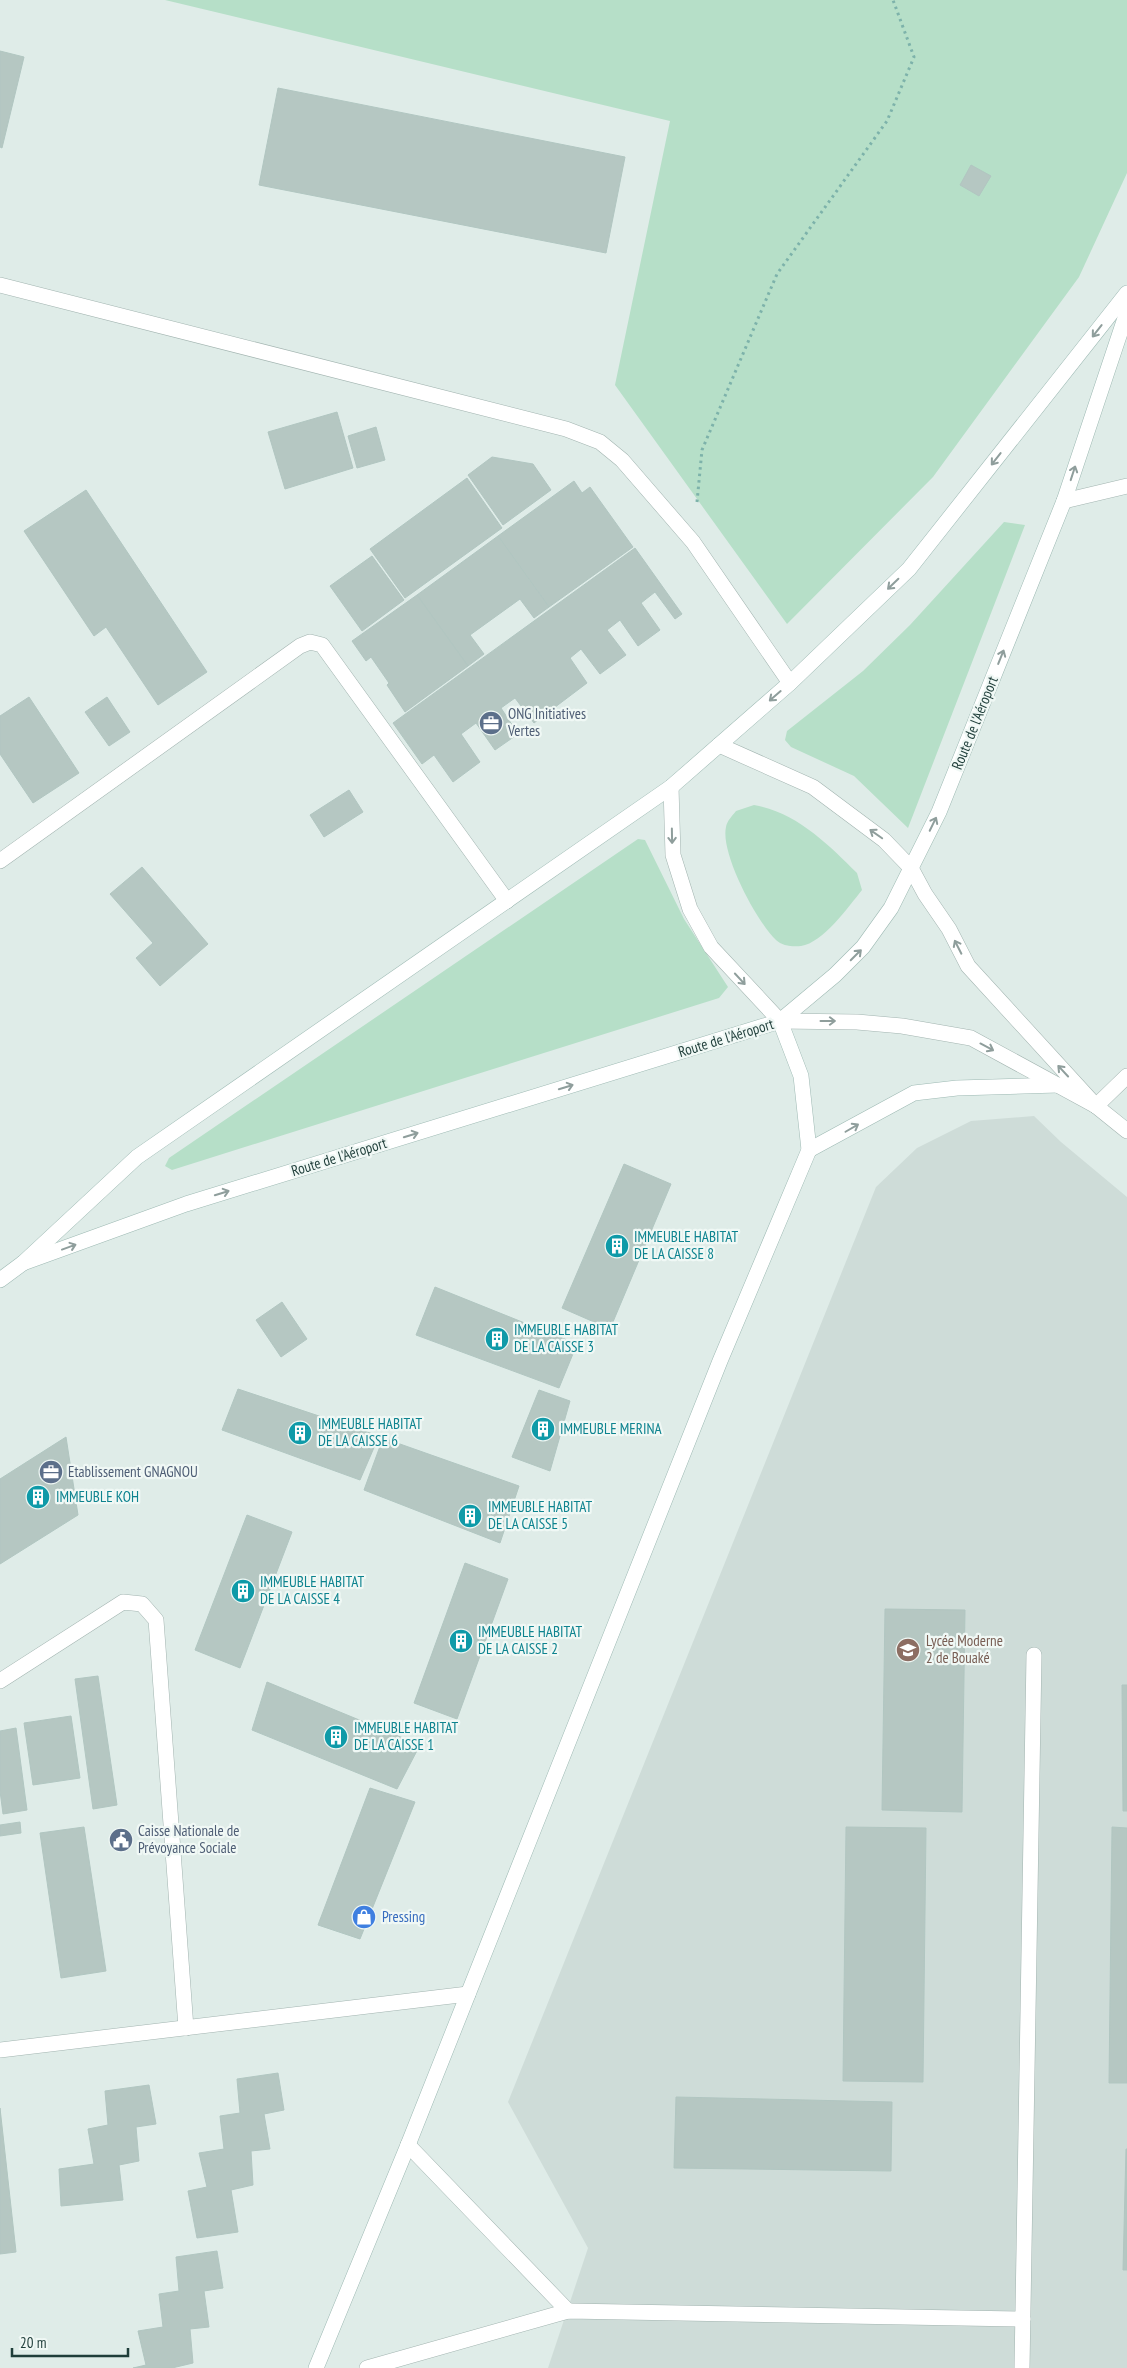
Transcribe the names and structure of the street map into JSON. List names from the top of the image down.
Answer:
{
  "streets": {
    "main road": ["Route de l'Aéroport"]
  },
  "places": {
    "office": ["ONG Initiatives Vertes", "Etablissement GNAGNOU"],
    "building": [
      "IMMEUBLE HABITAT DE LA CAISSE 8",
      "IMMEUBLE HABITAT DE LA CAISSE 3",
      "IMMEUBLE MERINA",
      "IMMEUBLE HABITAT DE LA CAISSE 6",
      "IMMEUBLE KOH",
      "IMMEUBLE HABITAT DE LA CAISSE 5",
      "IMMEUBLE HABITAT DE LA CAISSE 4",
      "IMMEUBLE HABITAT DE LA CAISSE 2",
      "IMMEUBLE HABITAT DE LA CAISSE 1"
    ],
    "school or university": ["Lycée Moderne 2 de Bouaké"],
    "public building": ["Caisse Nationale de Prévoyance Sociale"],
    "shop": ["Pressing"]
  },
  "scale_bar": "20 m"
}
